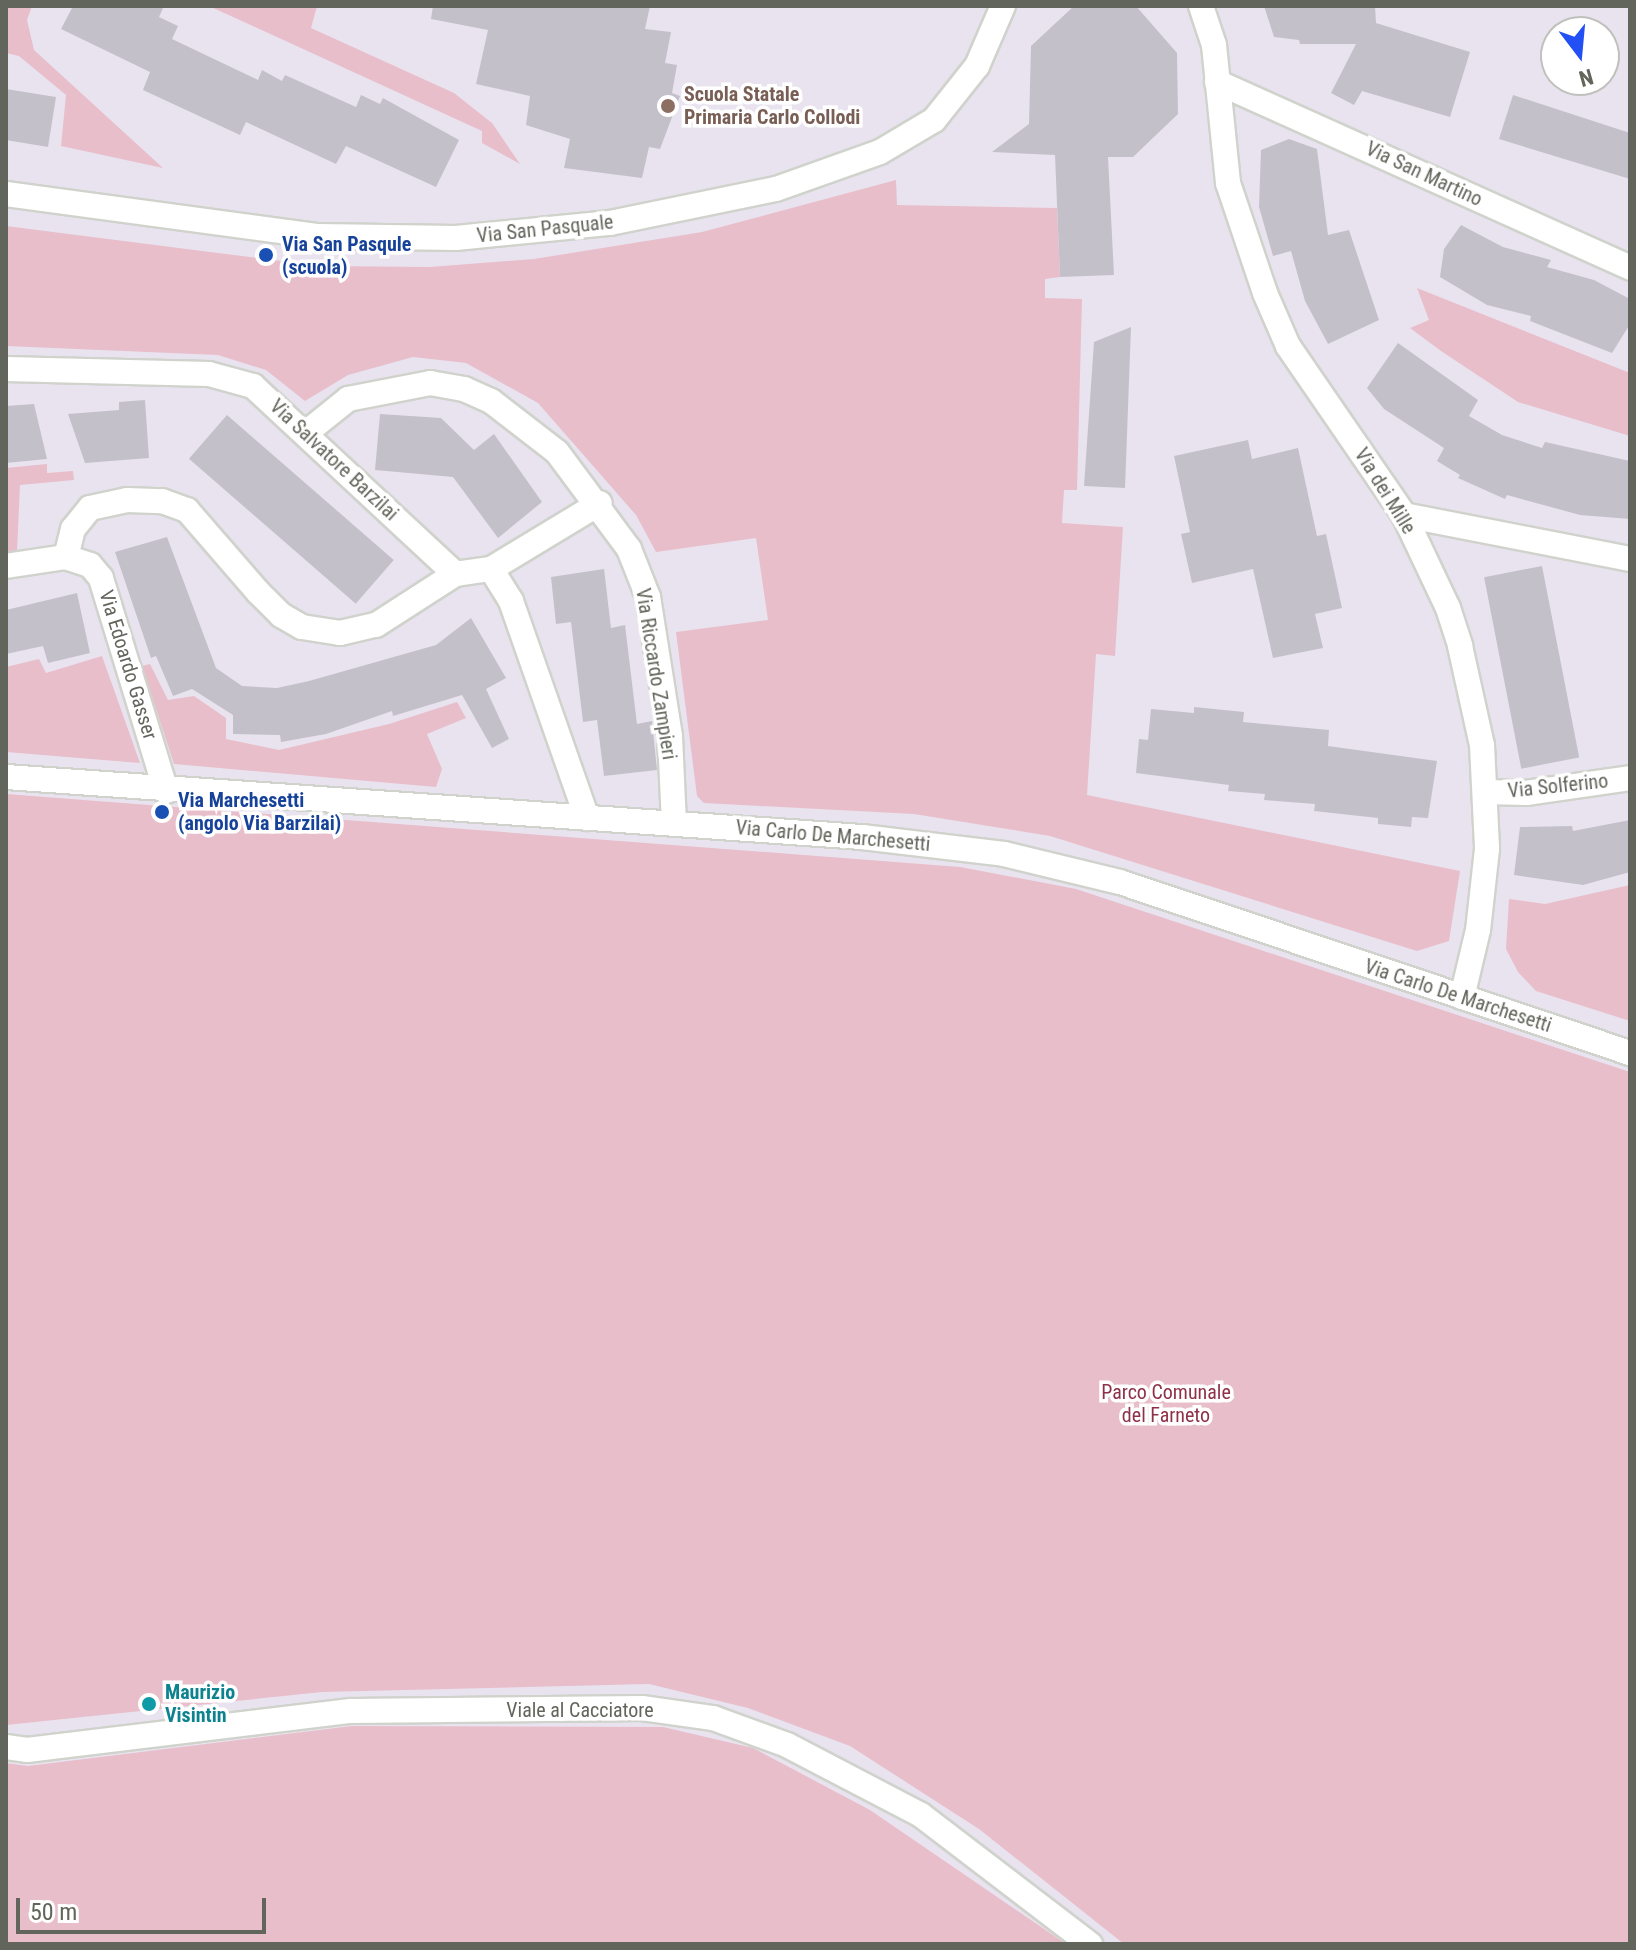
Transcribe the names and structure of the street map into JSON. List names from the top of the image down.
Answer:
{
  "streets": {
    "street": [
      "Via San Martino",
      "Via San Pasquale",
      "Via Salvatore Barzilai",
      "Via dei Mille",
      "Via Edoardo Gasser",
      "Via Riccardo Zampieri",
      "Via Solferino",
      "Via Carlo De Marchesetti",
      "Viale al Cacciatore"
    ]
  },
  "crossings": [
    ["Via San Martino", "Via dei Mille"],
    ["Via Salvatore Barzilai", "Via Riccardo Zampieri"],
    ["Via dei Mille", "Via Solferino"],
    ["Via dei Mille", "Via Carlo De Marchesetti"],
    ["Via Edoardo Gasser", "Via Carlo De Marchesetti"],
    ["Via Riccardo Zampieri", "Via Carlo De Marchesetti"]
  ],
  "parks": ["Parco Comunale del Farneto"],
  "places": [
    "Scuola Statale Primaria Carlo Collodi",
    "Via San Pasqule (scuola)",
    "Via Marchesetti (angolo Via Barzilai)",
    "Maurizio Visintin"
  ],
  "scale_bar": "50 m",
  "north": "bottom"
}
